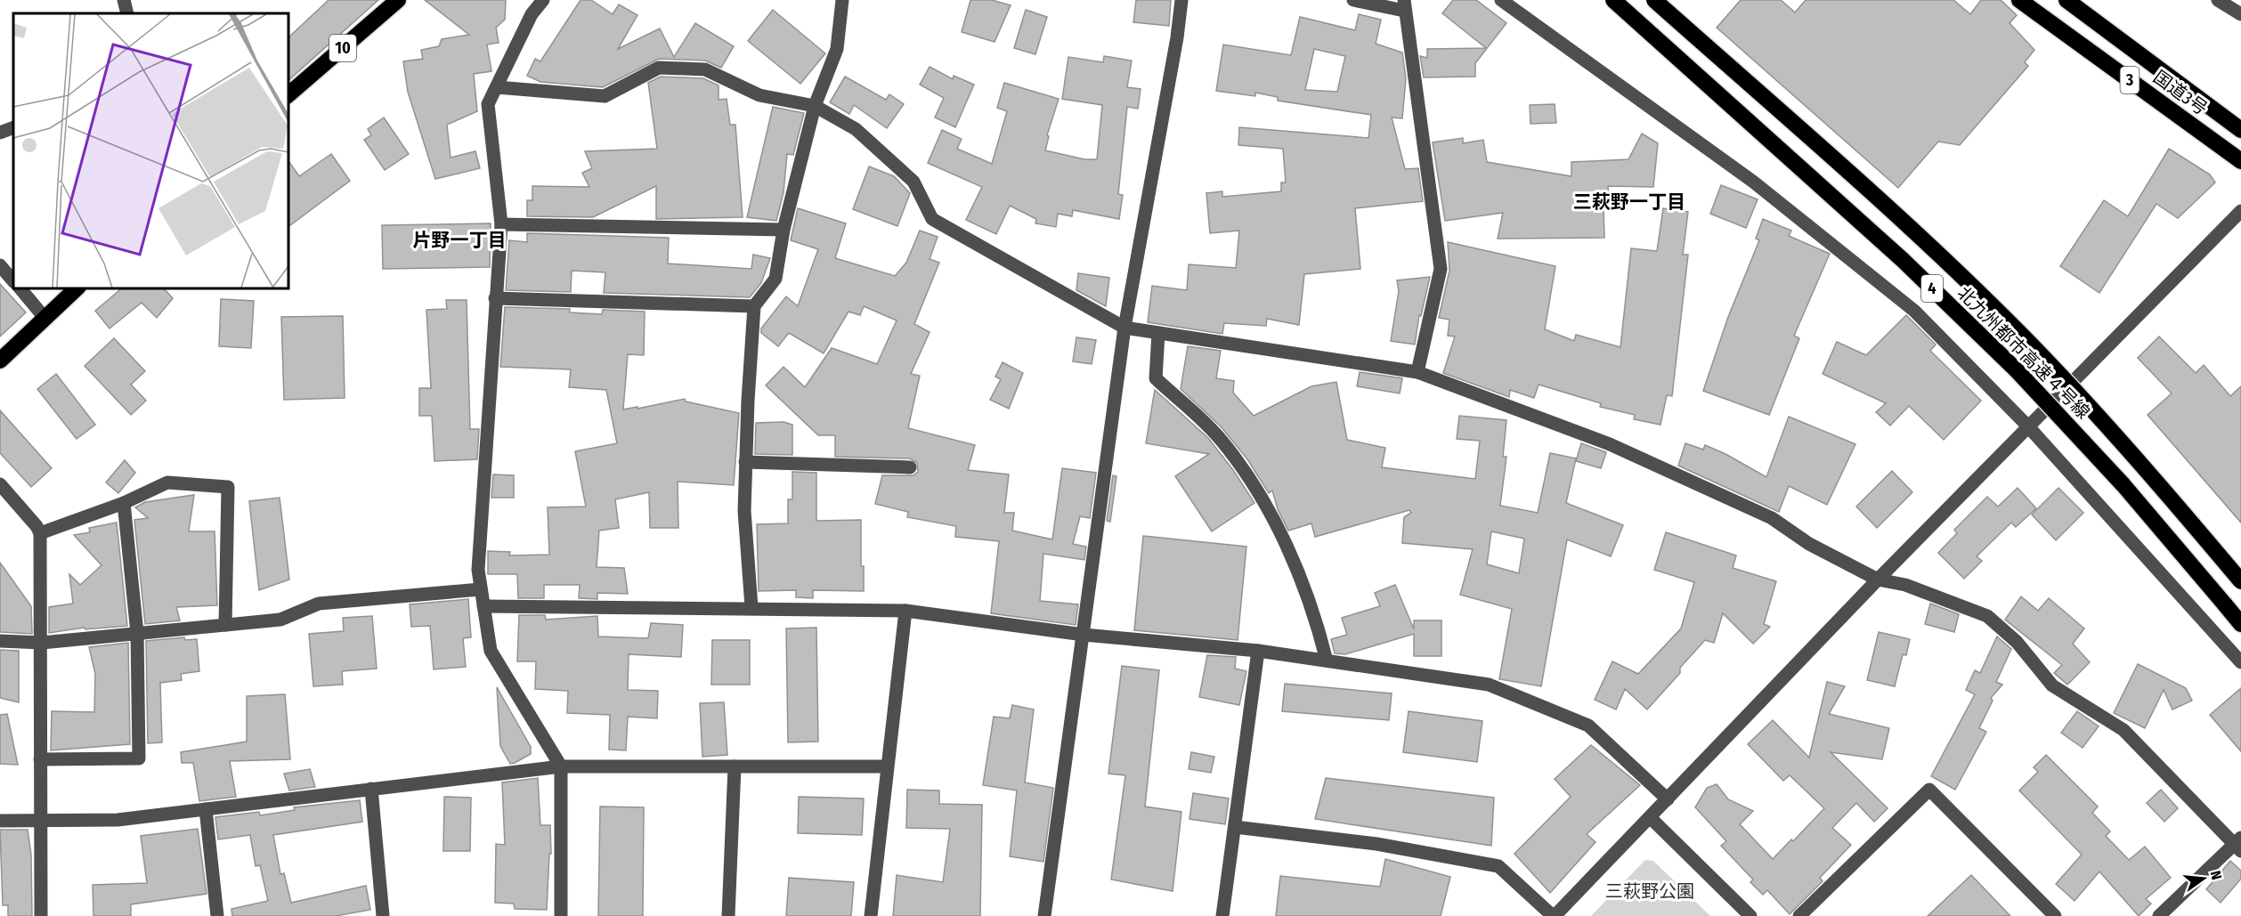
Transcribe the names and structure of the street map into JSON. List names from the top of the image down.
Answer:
{
  "streets": {
    "highway": [
      "10",
      "3",
      "国道3号",
      "4",
      "北九州都市高速４号線"
    ]
  },
  "districts": ["三萩野一丁目", "片野一丁目"],
  "parks": ["三萩野公園"],
  "north": "right"
}
